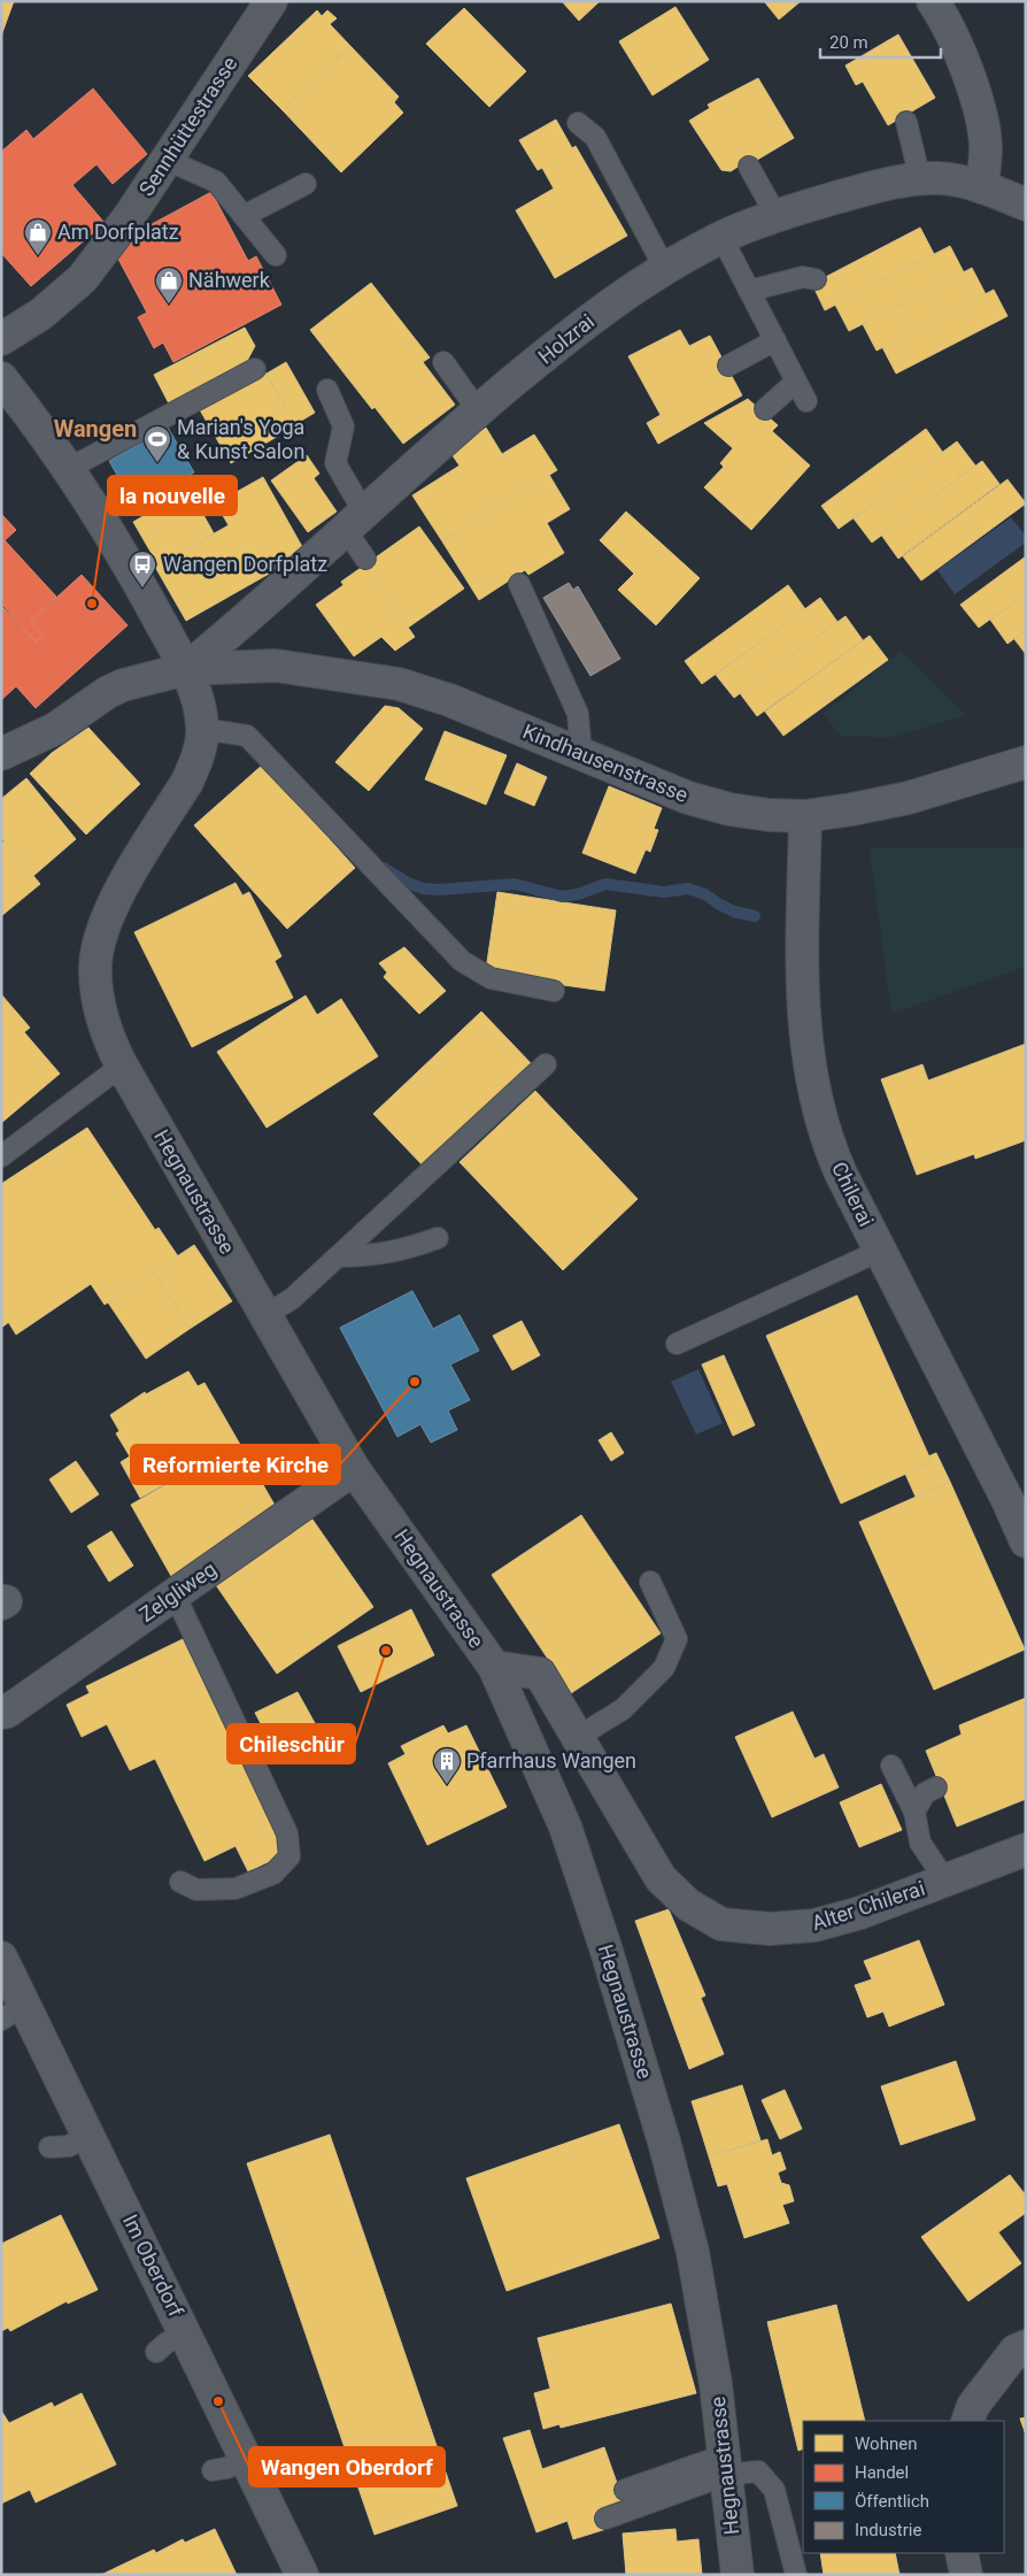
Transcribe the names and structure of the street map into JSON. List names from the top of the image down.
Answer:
{
  "streets": {
    "street": [
      "Sennhüttestrasse",
      "Holzrai",
      "Kindhausenstrasse",
      "Hegnaustrasse",
      "Chilerai",
      "Zelgliweg",
      "Alter Chilerai",
      "Im Oberdorf"
    ]
  },
  "crossings": [
    ["Holzrai", "Kindhausenstrasse"],
    ["Holzrai", "Hegnaustrasse"],
    ["Kindhausenstrasse", "Hegnaustrasse"],
    ["Kindhausenstrasse", "Chilerai"],
    ["Hegnaustrasse", "Zelgliweg"],
    ["Hegnaustrasse", "Alter Chilerai"]
  ],
  "districts": ["Wangen"],
  "places": {
    "shop": ["Am Dorfplatz", "Nähwerk"],
    "sports": ["Marian's Yoga & Kunst Salon"],
    "bus stop": ["Wangen Dorfplatz"],
    "other": [
      "la nouvelle",
      "Reformierte Kirche",
      "Chileschür",
      "Wangen Oberdorf"
    ],
    "building": ["Pfarrhaus Wangen"]
  },
  "legend": [
    "Wohnen",
    "Handel",
    "Öffentlich",
    "Industrie"
  ],
  "scale_bar": "20 m"
}
